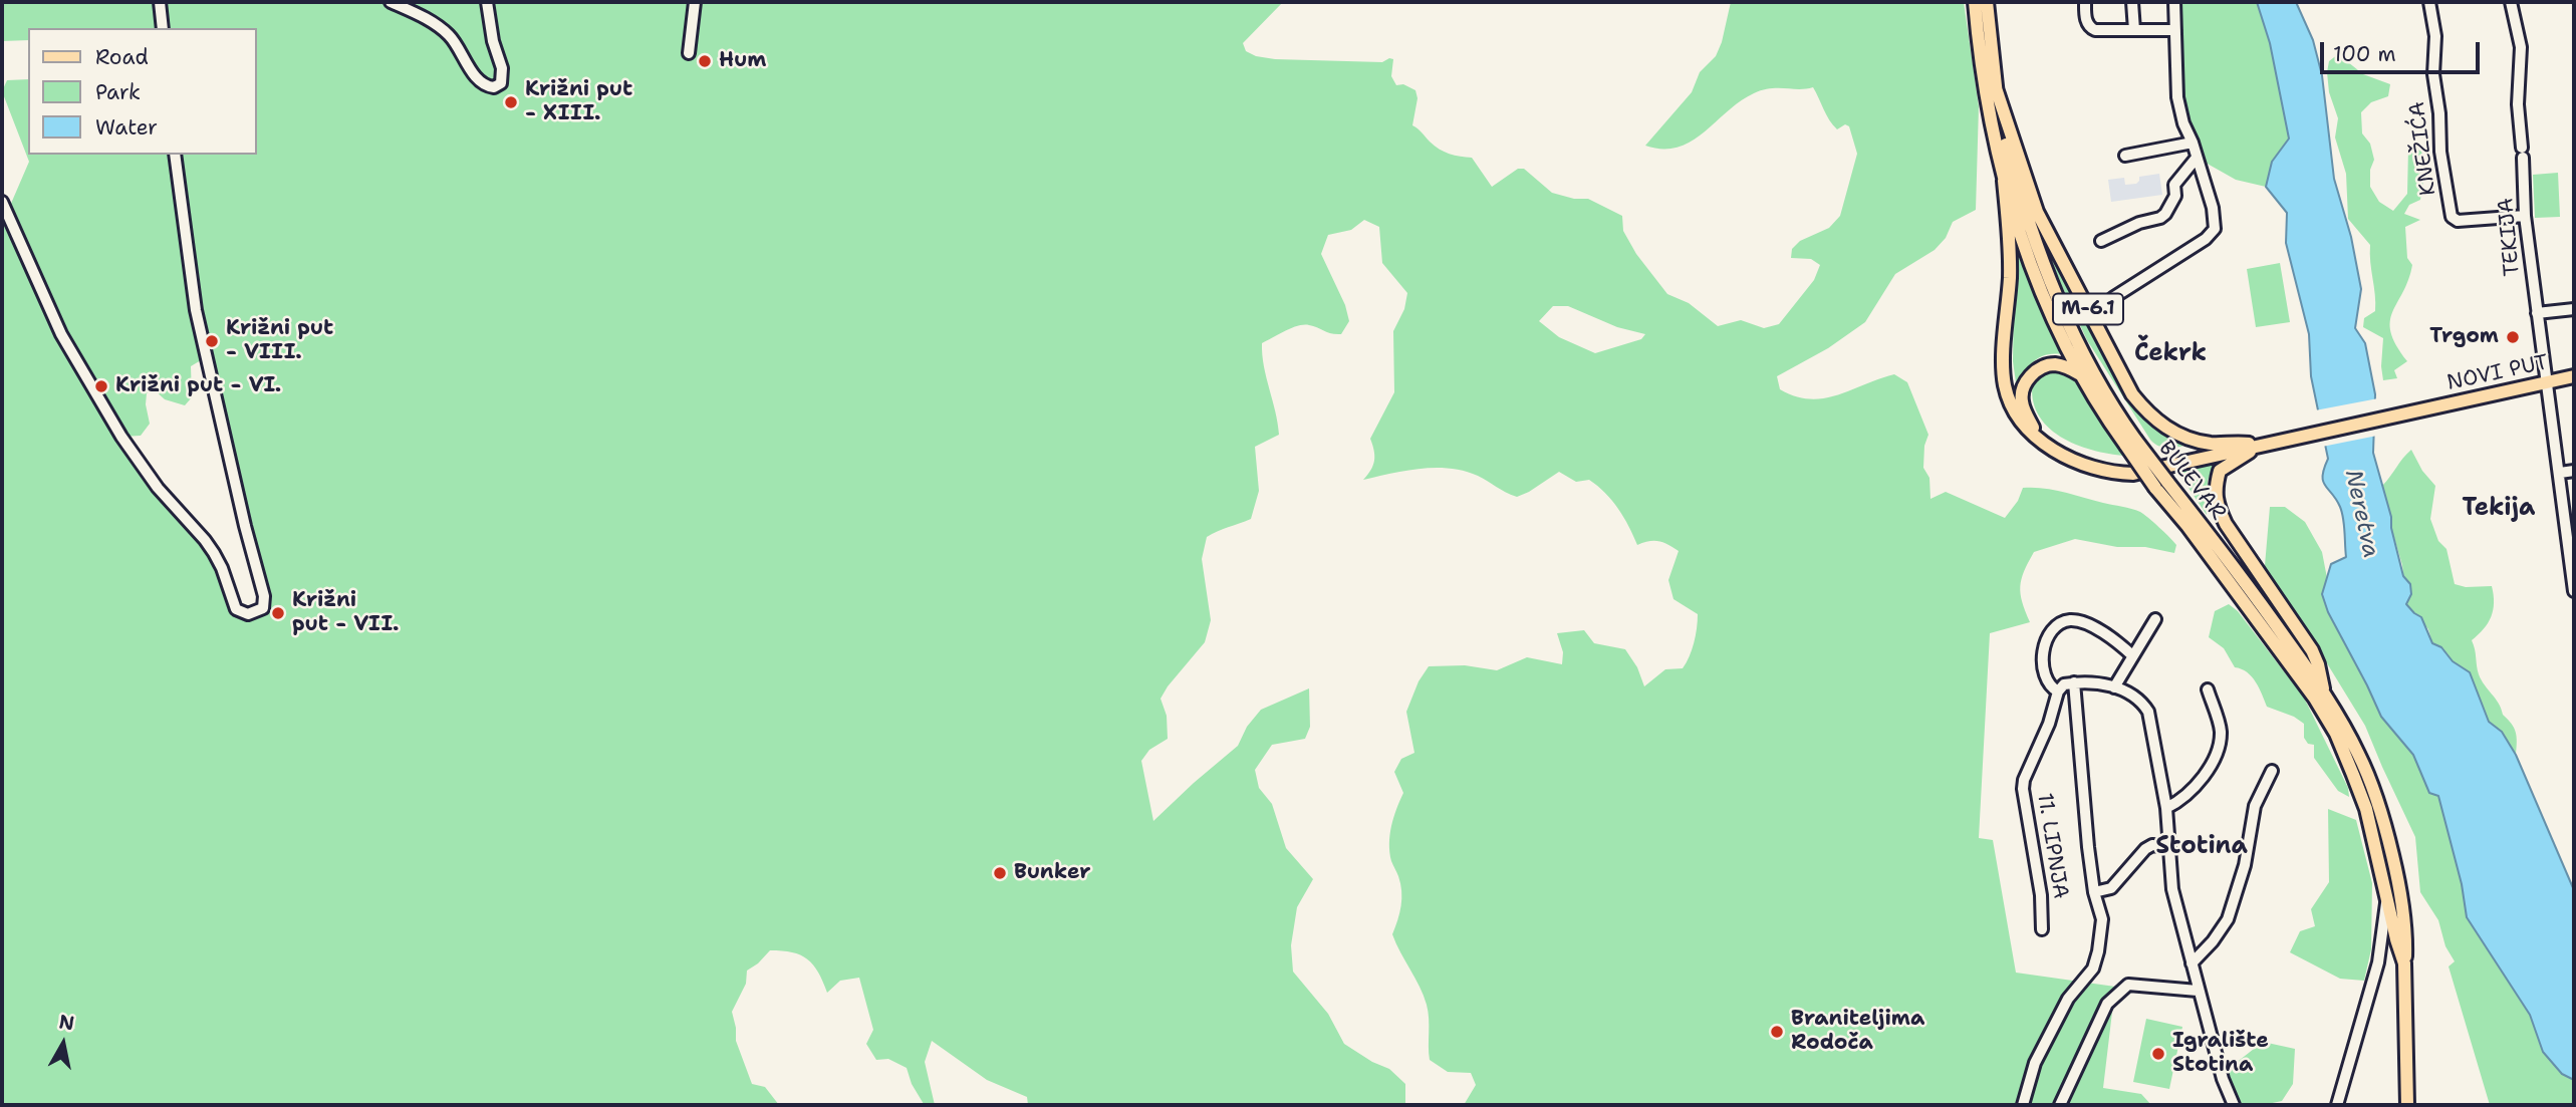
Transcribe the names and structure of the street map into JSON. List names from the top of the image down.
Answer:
{
  "streets": {
    "main road": ["M-6.1", "NOVI PUT", "BULEVAR"],
    "street": ["KNEŽIĆA", "TEKIJA", "11. LIPNJA"]
  },
  "crossings": [
    ["KNEŽIĆA", "TEKIJA"],
    ["TEKIJA", "NOVI PUT"],
    ["M-6.1", "NOVI PUT"],
    ["M-6.1", "BULEVAR"]
  ],
  "districts": ["Čekrk", "Tekija", "Stotina"],
  "water": ["Neretva"],
  "places": [
    "Hum",
    "Križni put - XIII.",
    "Trgom",
    "Križni put - VIII.",
    "Križni put - VI.",
    "Križni put - VII.",
    "Bunker",
    "Braniteljima Rodoča",
    "Igralište Stotina"
  ],
  "legend": ["Road", "Park", "Water"],
  "scale_bar": "100 m",
  "north": "top"
}
